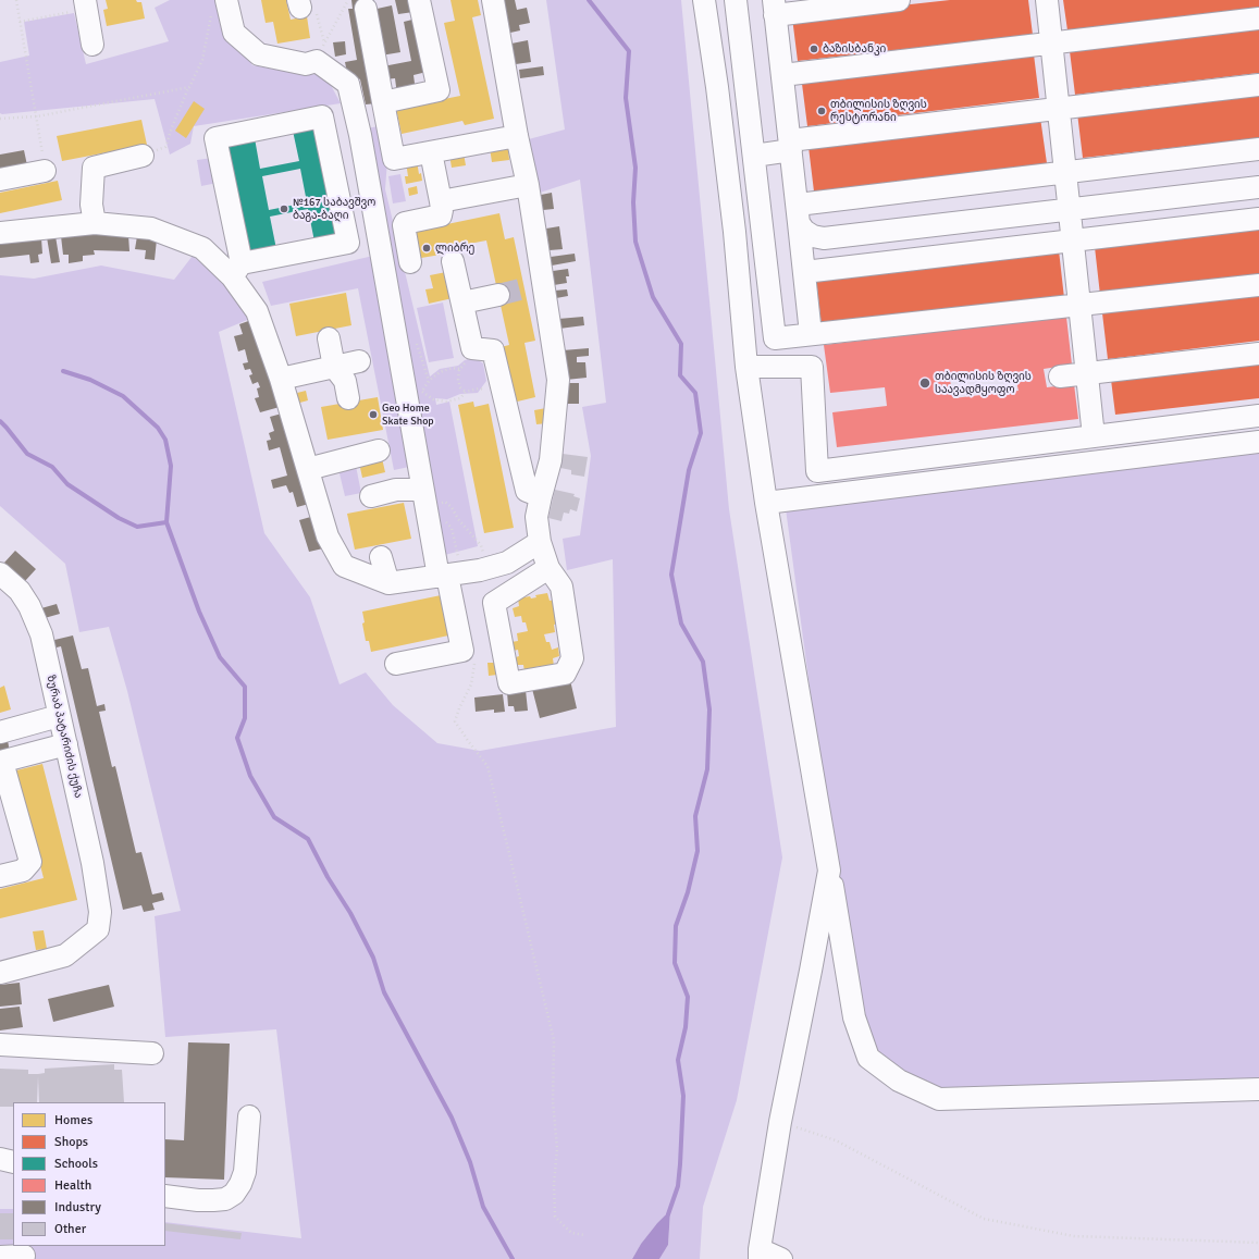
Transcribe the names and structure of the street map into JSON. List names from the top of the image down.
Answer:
{
  "streets": {
    "street": ["ზურაბ პატარიძის ქუჩა"]
  },
  "places": [
    "ბაზისბანკი",
    "თბილისის ზღვის რესტორანი",
    "№167 საბავშვო ბაგა-ბაღი",
    "ლიბრე",
    "თბილისის ზღვის საავადმყოფო",
    "Geo Home Skate Shop"
  ],
  "legend": [
    "Homes",
    "Shops",
    "Schools",
    "Health",
    "Industry",
    "Other"
  ]
}
